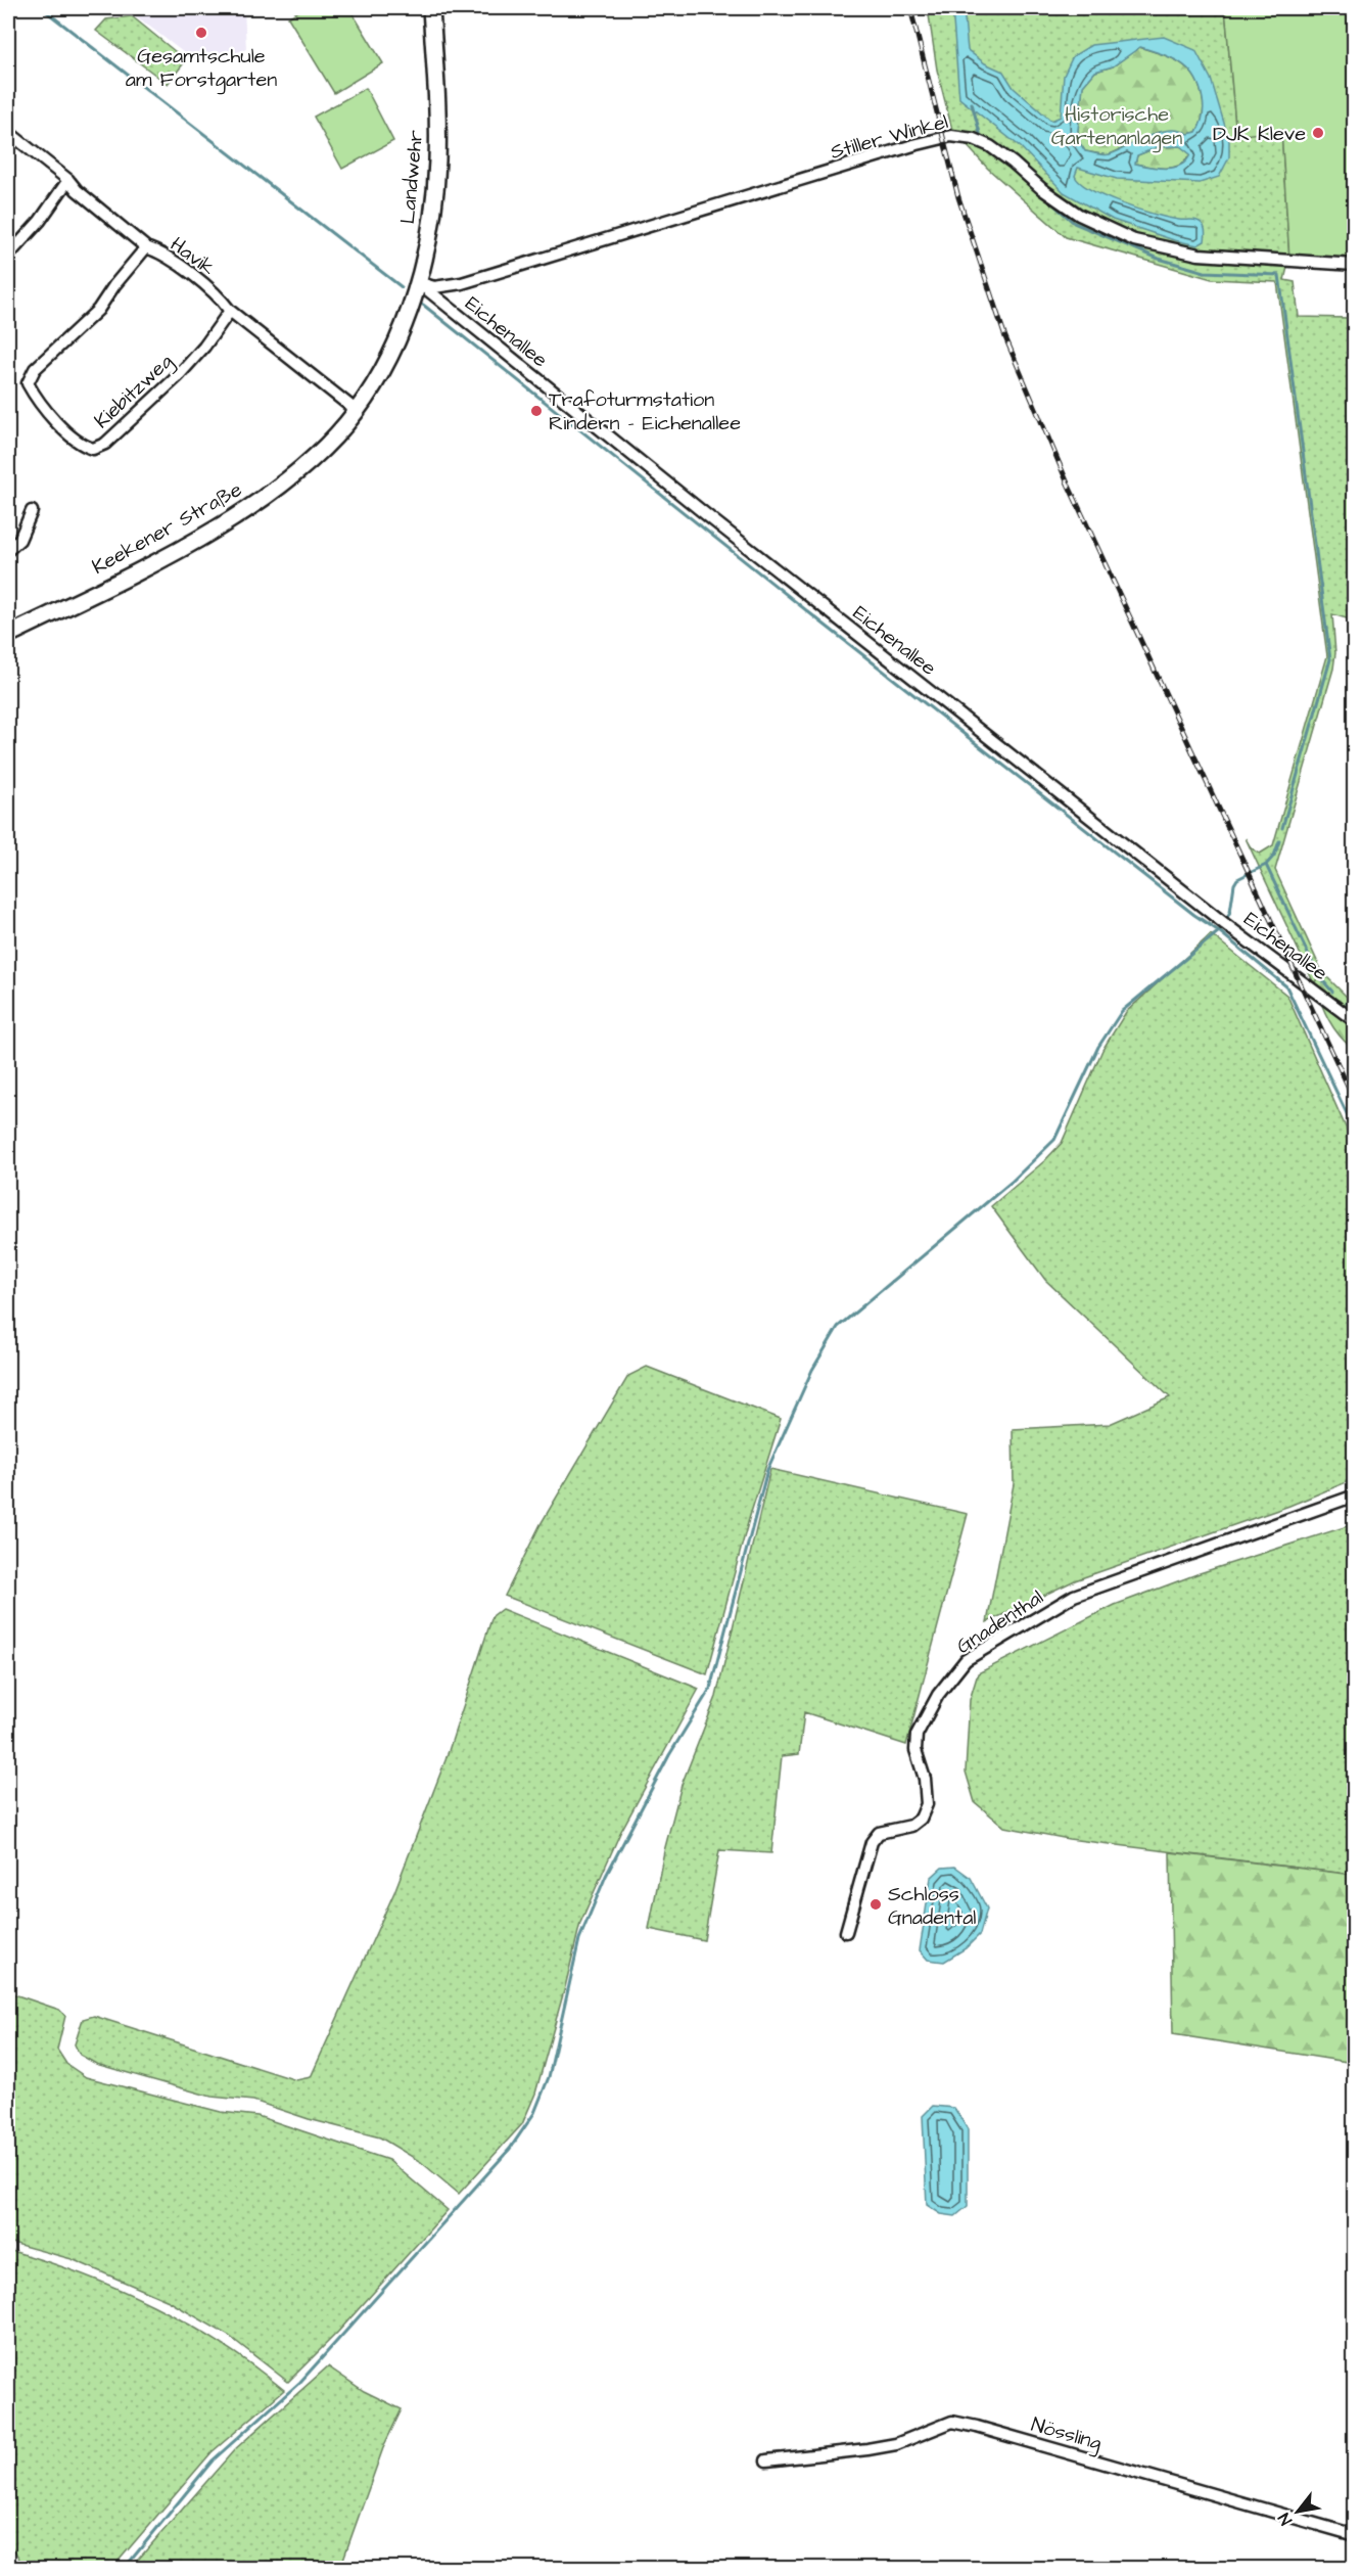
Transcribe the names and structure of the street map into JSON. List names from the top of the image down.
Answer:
{
  "streets": {
    "main road": ["Landwehr", "Keekener Straße"],
    "street": [
      "Stiller Winkel",
      "Havik",
      "Eichenallee",
      "Kiebitzweg",
      "Gnadenthal",
      "Nössling"
    ]
  },
  "crossings": [
    ["Stiller Winkel", "Landwehr"],
    ["Stiller Winkel", "Eichenallee"],
    ["Landwehr", "Eichenallee"],
    ["Landwehr", "Keekener Straße"],
    ["Havik", "Kiebitzweg"],
    ["Havik", "Keekener Straße"]
  ],
  "parks": ["Historische Gartenanlagen"],
  "places": [
    "Gesamtschule am Forstgarten",
    "DJK Kleve",
    "Trafoturmstation Rindern - Eichenallee",
    "Schloss Gnadental"
  ],
  "north": "bottom left"
}
